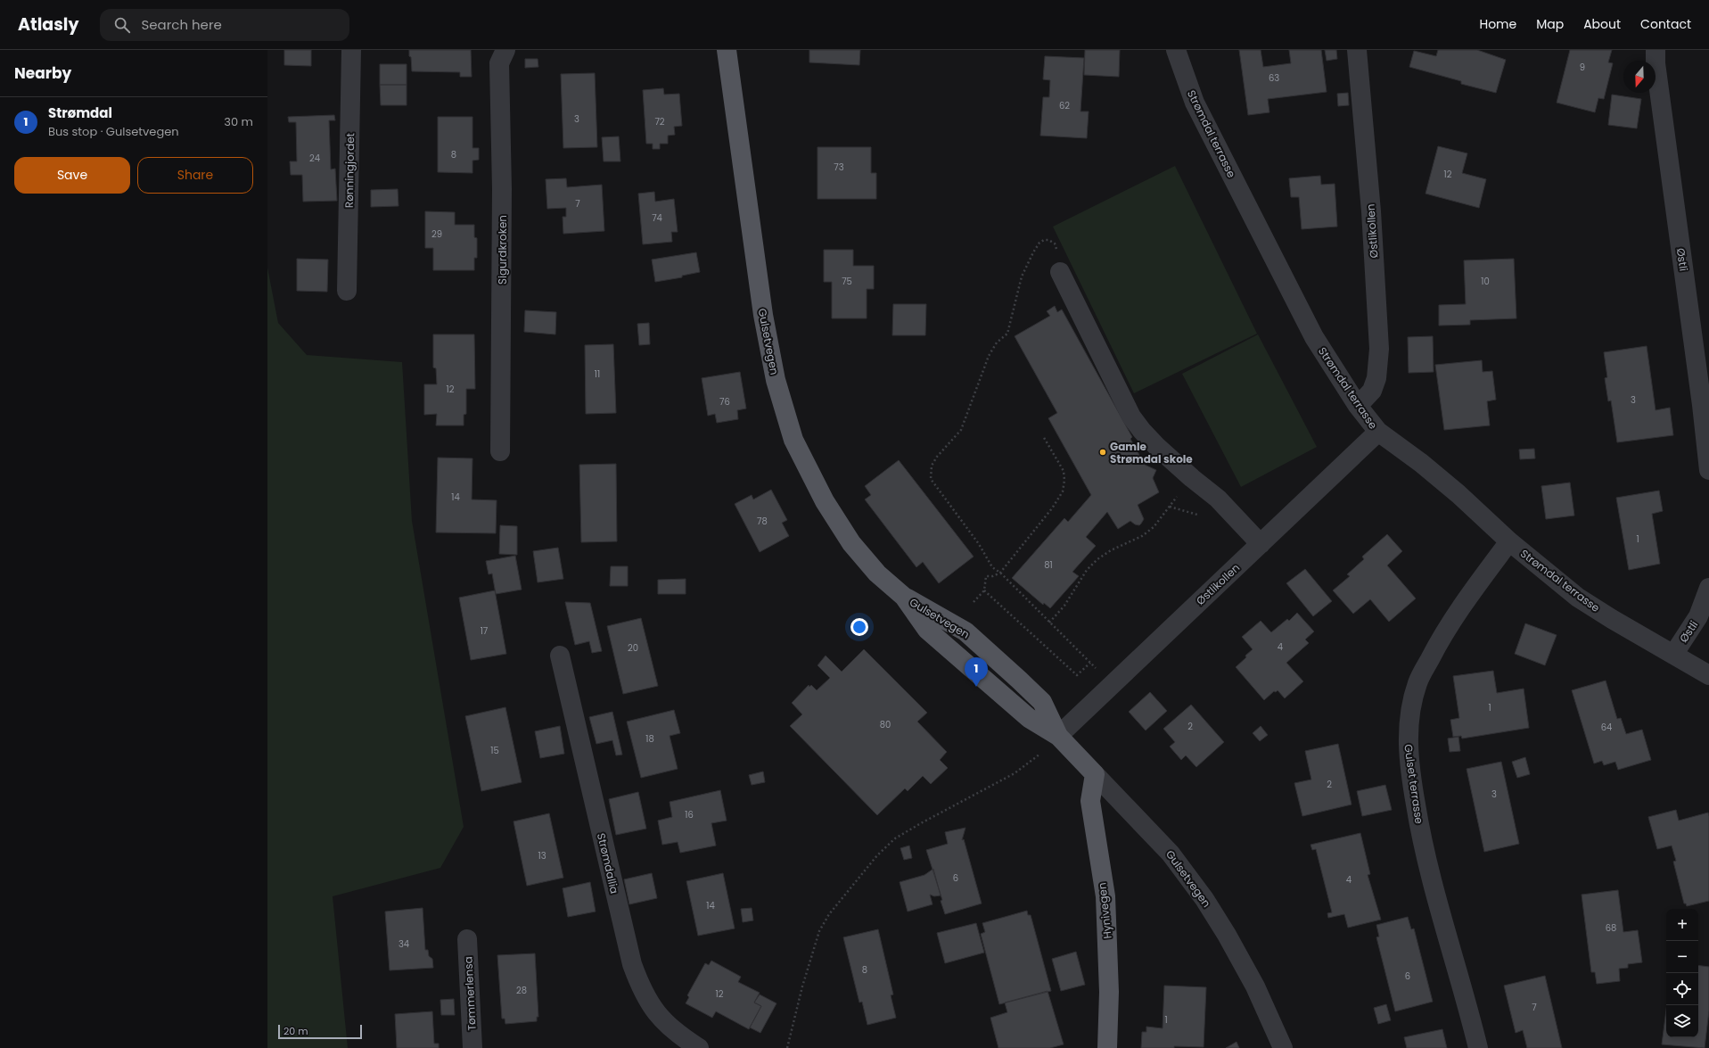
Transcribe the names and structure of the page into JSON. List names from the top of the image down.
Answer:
{
  "streets": {
    "main road": ["Gulsetvegen", "Hynivegen"],
    "street": [
      "Strømdal terrasse",
      "Rønningjordet",
      "Østlikollen",
      "Sigurdkroken",
      "Østli",
      "Gulset terrasse",
      "Strømdallia",
      "Tømmerlensa"
    ]
  },
  "crossings": [
    ["Strømdal terrasse", "Østlikollen"],
    ["Strømdal terrasse", "Østli"],
    ["Strømdal terrasse", "Gulset terrasse"],
    ["Østlikollen", "Gulsetvegen"],
    ["Gulsetvegen", "Hynivegen"]
  ],
  "places": ["Gamle Strømdal skole"],
  "house_numbers": [
    "9",
    "63",
    "62",
    "3",
    "72",
    "8",
    "24",
    "73",
    "12",
    "7",
    "74",
    "29",
    "75",
    "10",
    "11",
    "12",
    "3",
    "76",
    "14",
    "78",
    "1",
    "81",
    "17",
    "4",
    "20",
    "1",
    "80",
    "2",
    "64",
    "18",
    "15",
    "2",
    "3",
    "16",
    "13",
    "6",
    "4",
    "14",
    "68",
    "34",
    "8",
    "6",
    "28",
    "12",
    "7",
    "1"
  ],
  "scale_bar": "20 m",
  "north": "bottom",
  "page": {
    "header": "Atlasly",
    "search": "Search here",
    "nav": [
      "Home",
      "Map",
      "About",
      "Contact"
    ],
    "heading": "Nearby",
    "list": [
      {
        "mark": "1",
        "name": "Strømdal",
        "note": "Bus stop · Gulsetvegen",
        "value": "30 m"
      }
    ],
    "buttons": ["Save", "Share"],
    "pins": "1",
    "map_buttons": ["+", "−"],
    "scale": "20 m"
  }
}
